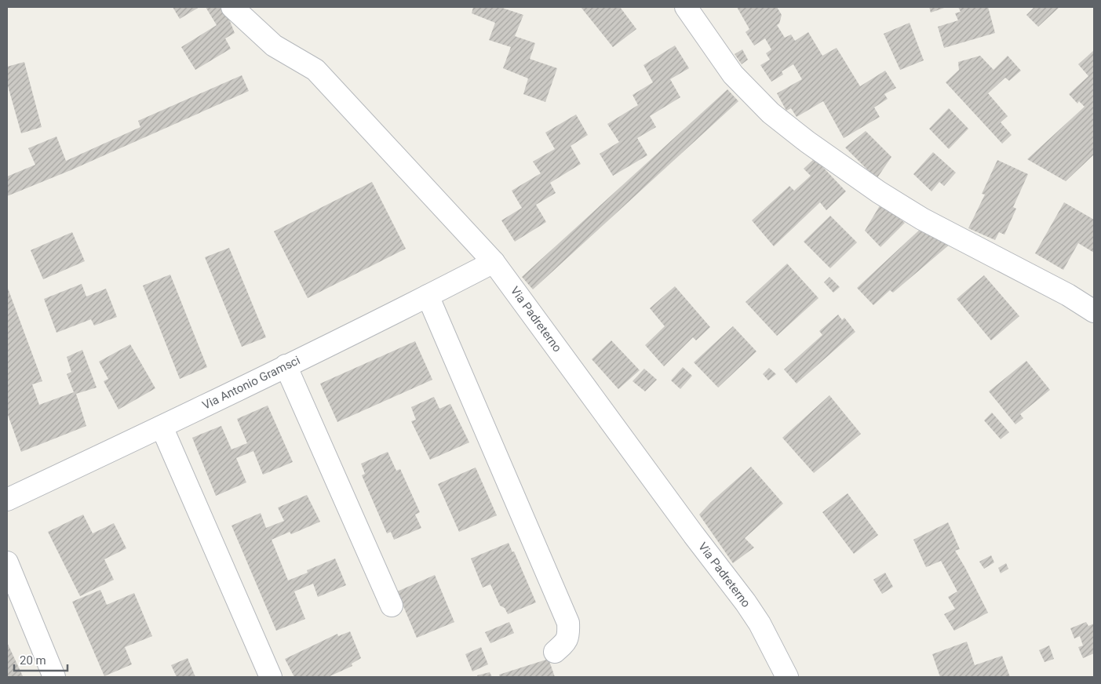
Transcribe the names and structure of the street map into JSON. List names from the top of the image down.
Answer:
{
  "streets": {
    "street": ["Via Padreterno", "Via Antonio Gramsci"]
  },
  "crossings": [
    ["Via Padreterno", "Via Antonio Gramsci"]
  ],
  "scale_bar": "20 m"
}
